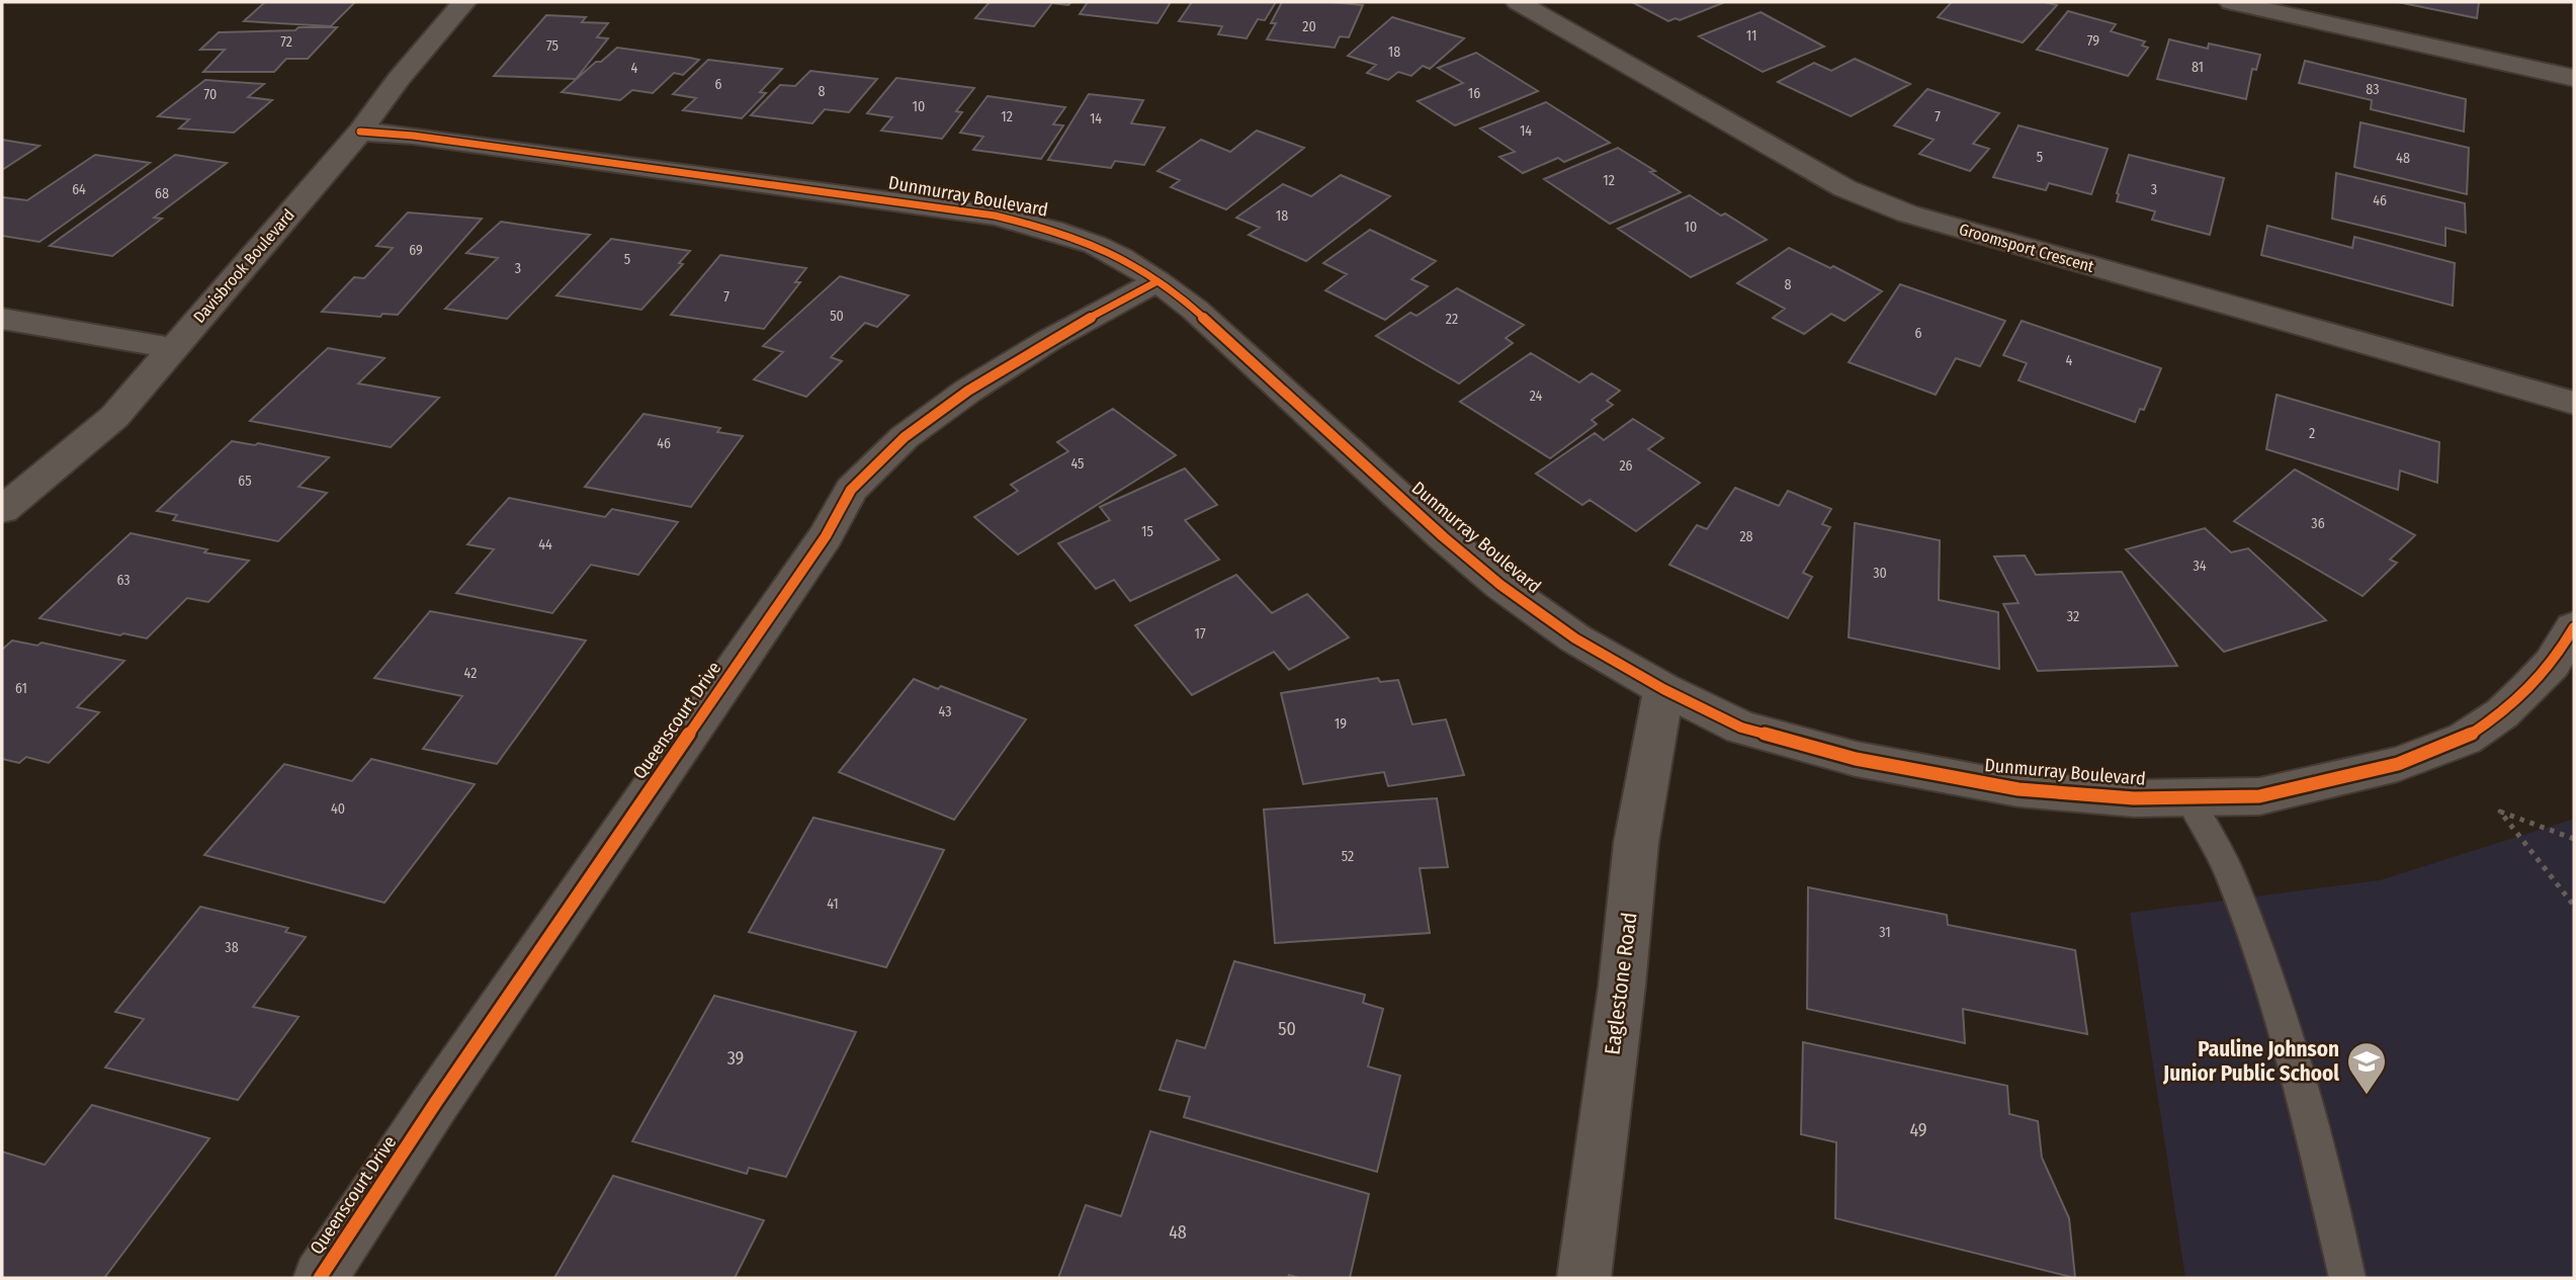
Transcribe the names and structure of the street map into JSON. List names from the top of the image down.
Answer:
{
  "streets": {
    "street": [
      "Dunmurray Boulevard",
      "Groomsport Crescent",
      "Davisbrook Boulevard",
      "Queenscourt Drive",
      "Eaglestone Road"
    ]
  },
  "crossings": [
    ["Dunmurray Boulevard", "Davisbrook Boulevard"],
    ["Dunmurray Boulevard", "Queenscourt Drive"],
    ["Dunmurray Boulevard", "Eaglestone Road"]
  ],
  "places": {
    "school or university": ["Pauline Johnson Junior Public School"]
  },
  "house_numbers": [
    "20",
    "11",
    "79",
    "72",
    "75",
    "18",
    "81",
    "4",
    "6",
    "83",
    "8",
    "16",
    "70",
    "10",
    "12",
    "7",
    "14",
    "14",
    "5",
    "48",
    "12",
    "64",
    "3",
    "68",
    "46",
    "18",
    "10",
    "69",
    "5",
    "3",
    "8",
    "7",
    "50",
    "22",
    "6",
    "4",
    "24",
    "2",
    "46",
    "45",
    "26",
    "65",
    "36",
    "15",
    "28",
    "44",
    "34",
    "30",
    "63",
    "32",
    "17",
    "42",
    "61",
    "43",
    "19",
    "40",
    "52",
    "41",
    "31",
    "38",
    "50",
    "39",
    "49",
    "48"
  ]
}
